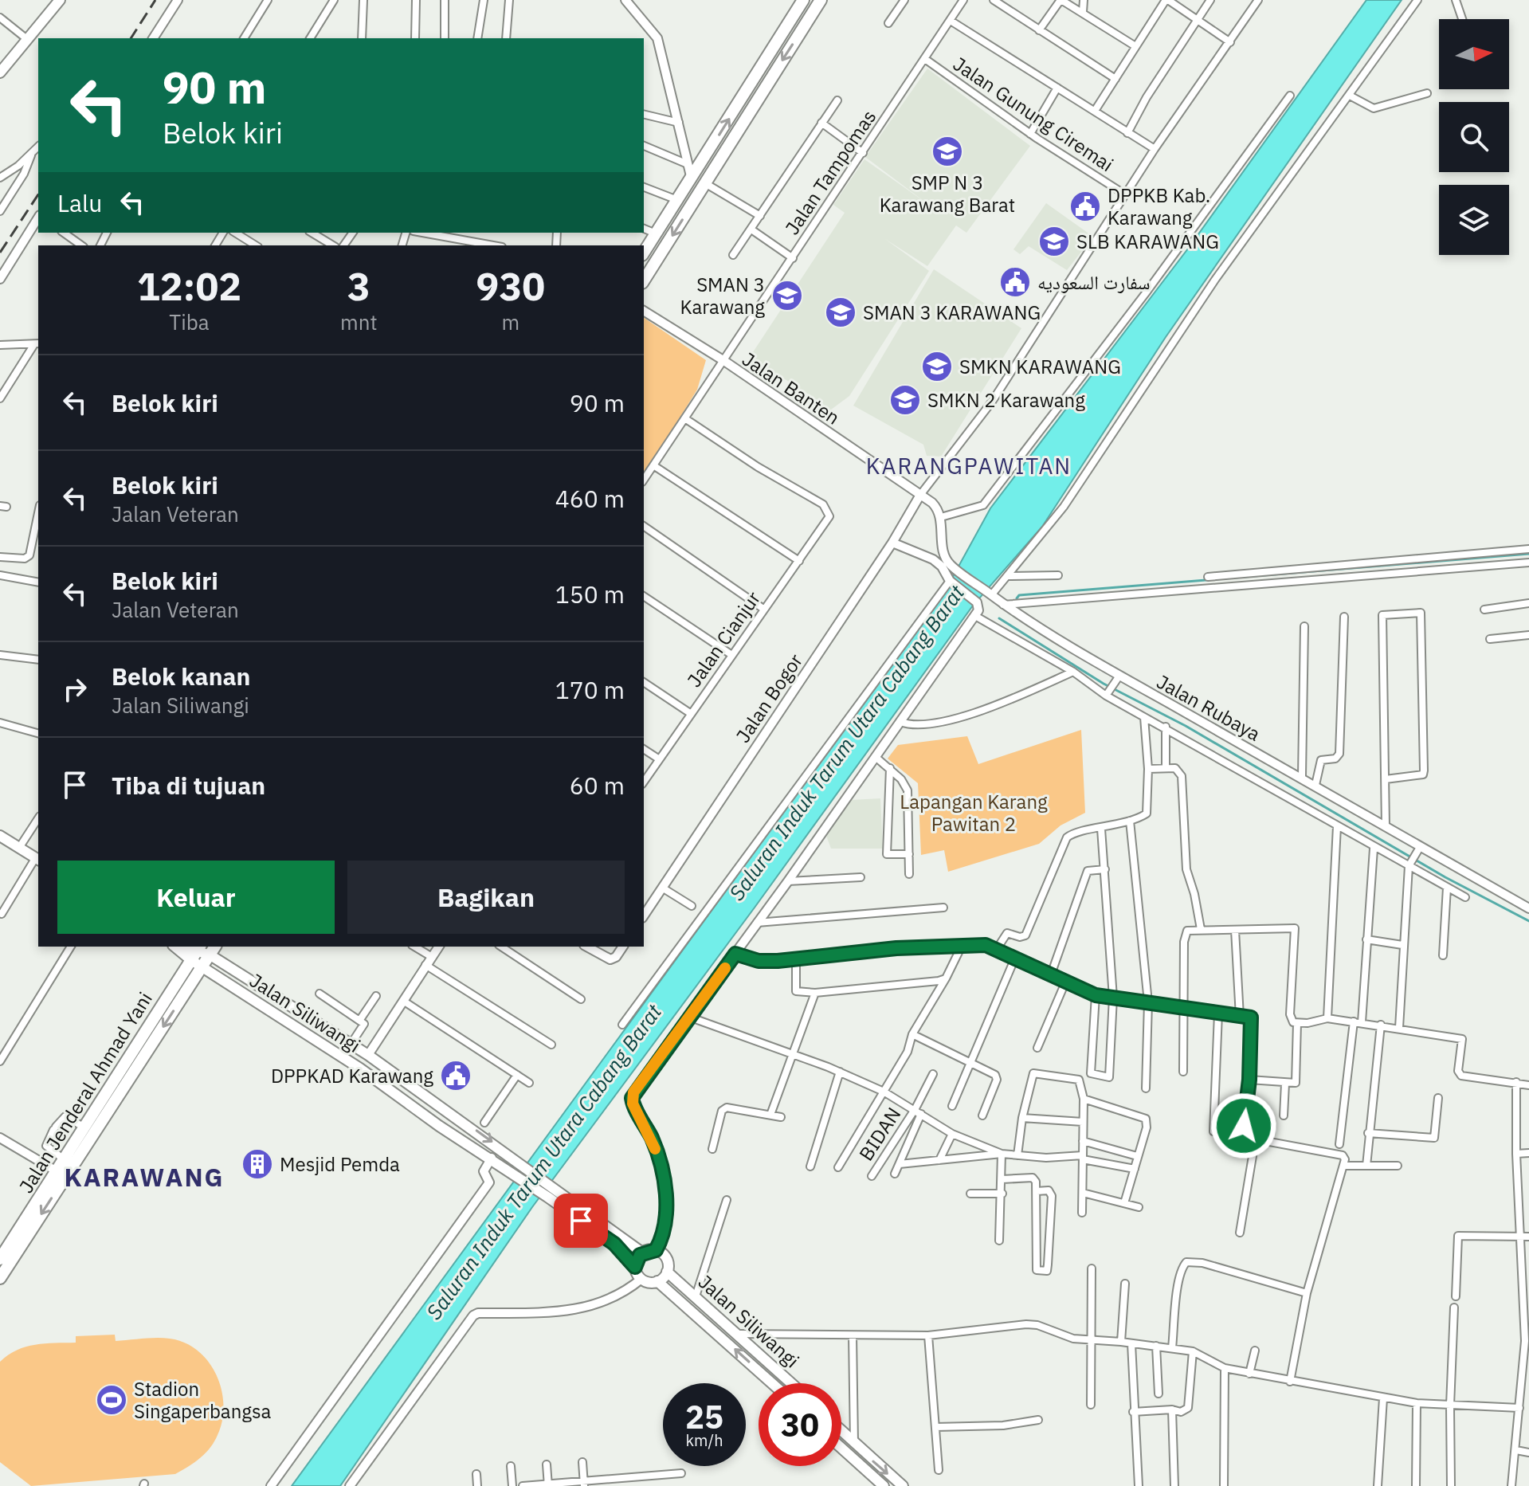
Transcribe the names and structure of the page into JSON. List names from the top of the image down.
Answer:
{
  "streets": {
    "main road": ["Jalan Siliwangi", "Jalan Jenderal Ahmad Yani"],
    "street": [
      "Jalan Gunung Ciremai",
      "Jalan Tampomas",
      "Jalan Banten",
      "Jalan Cianjur",
      "Jalan Bogor",
      "Jalan Rubaya",
      "BIDAN"
    ]
  },
  "crossings": [
    ["Jalan Gunung Ciremai", "Jalan Tampomas"],
    ["Jalan Tampomas", "Jalan Banten"],
    ["Jalan Tampomas", "Jalan Cianjur"],
    ["Jalan Banten", "Jalan Bogor"],
    ["Jalan Siliwangi", "Jalan Jenderal Ahmad Yani"]
  ],
  "districts": ["KARANGPAWITAN", "KARAWANG"],
  "water": ["Saluran Induk Tarum Utara Cabang Barat"],
  "parks": ["Lapangan Karang Pawitan 2"],
  "places": {
    "school or university": [
      "SMP N 3 Karawang Barat",
      "SLB KARAWANG",
      "SMAN 3 Karawang",
      "SMAN 3 KARAWANG",
      "SMKN KARAWANG",
      "SMKN 2 Karawang"
    ],
    "public building": ["DPPKB Kab. Karawang", "سفارت السعوديه", "DPPKAD Karawang"],
    "building": ["Mesjid Pemda"],
    "sports": ["Stadion Singaperbangsa"]
  },
  "north": "right",
  "page": {
    "turn": ["90 m", "Belok kiri"],
    "then": "Lalu",
    "eta": [
      "12:02",
      "Tiba",
      "3",
      "mnt",
      "930",
      "m"
    ],
    "list": [
      {
        "name": "Belok kiri",
        "value": "90 m"
      },
      {
        "name": "Belok kiri",
        "note": "Jalan Veteran",
        "value": "460 m"
      },
      {
        "name": "Belok kiri",
        "note": "Jalan Veteran",
        "value": "150 m"
      },
      {
        "name": "Belok kanan",
        "note": "Jalan Siliwangi",
        "value": "170 m"
      },
      {
        "name": "Tiba di tujuan",
        "value": "60 m"
      }
    ],
    "buttons": ["Keluar", "Bagikan"],
    "speed": "25 km/h",
    "limit": "30"
  }
}
